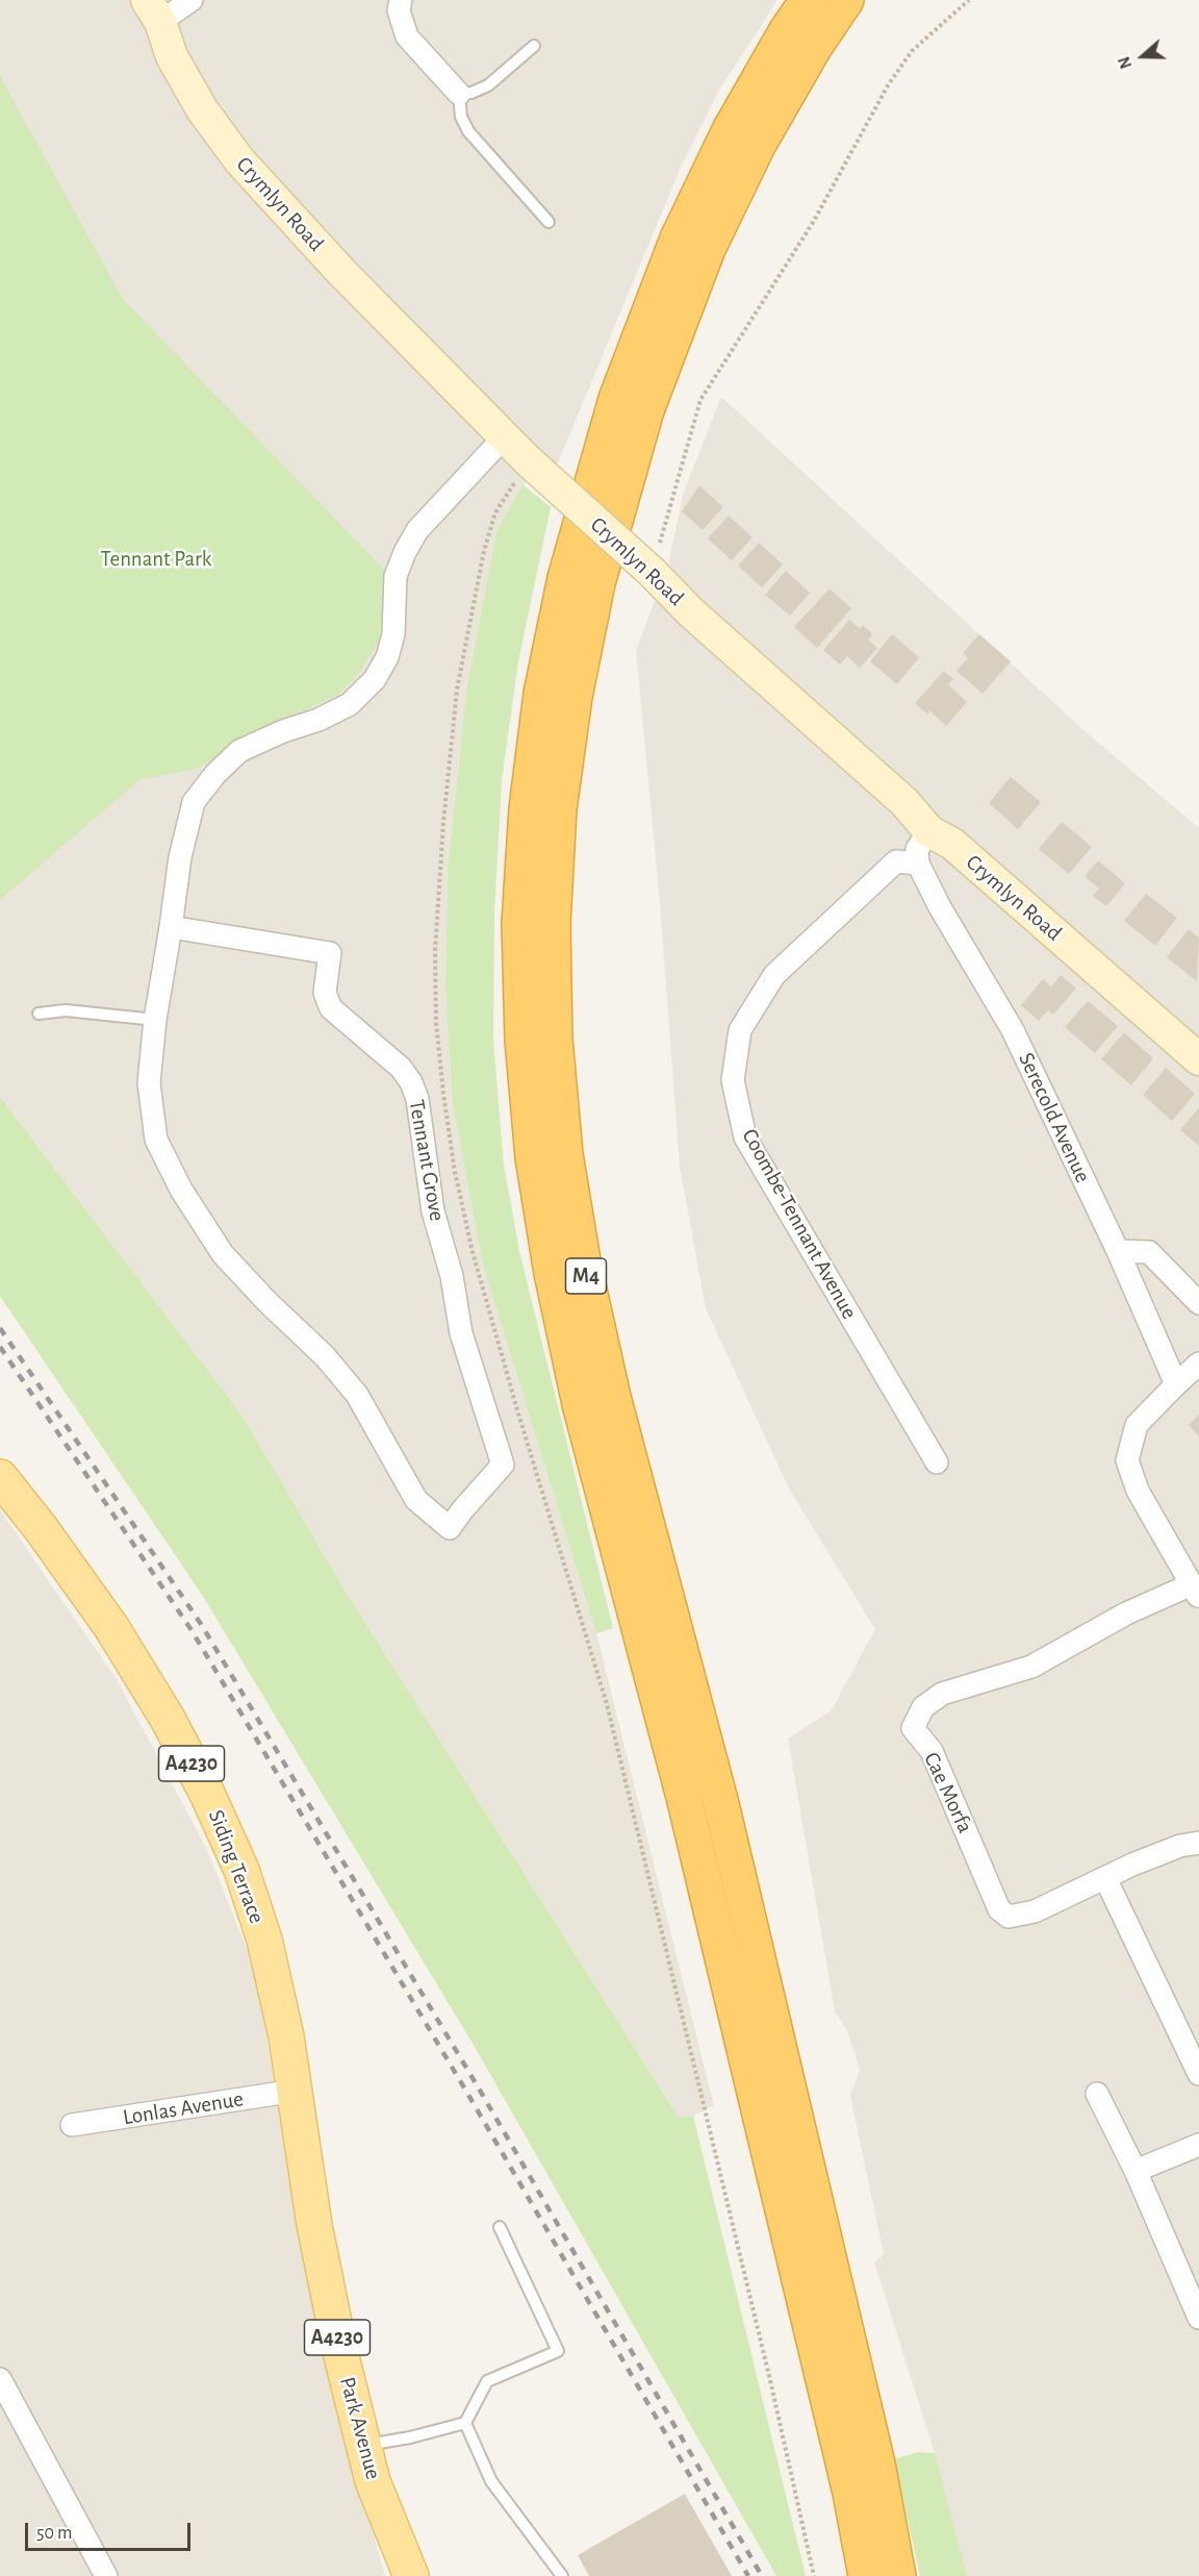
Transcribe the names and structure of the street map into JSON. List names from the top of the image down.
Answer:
{
  "streets": {
    "highway": ["M4"],
    "main road": ["A4230", "Siding Terrace", "Park Avenue"],
    "street": [
      "Crymlyn Road",
      "Serecold Avenue",
      "Tennant Grove",
      "Coombe-Tennant Avenue",
      "Cae Morfa",
      "Lonlas Avenue"
    ]
  },
  "crossings": [
    ["Serecold Avenue", "Coombe-Tennant Avenue"],
    ["Serecold Avenue", "Cae Morfa"],
    ["Siding Terrace", "Lonlas Avenue"],
    ["Siding Terrace", "Park Avenue"],
    ["Lonlas Avenue", "Park Avenue"]
  ],
  "parks": ["Tennant Park"],
  "scale_bar": "50 m",
  "north": "left"
}
